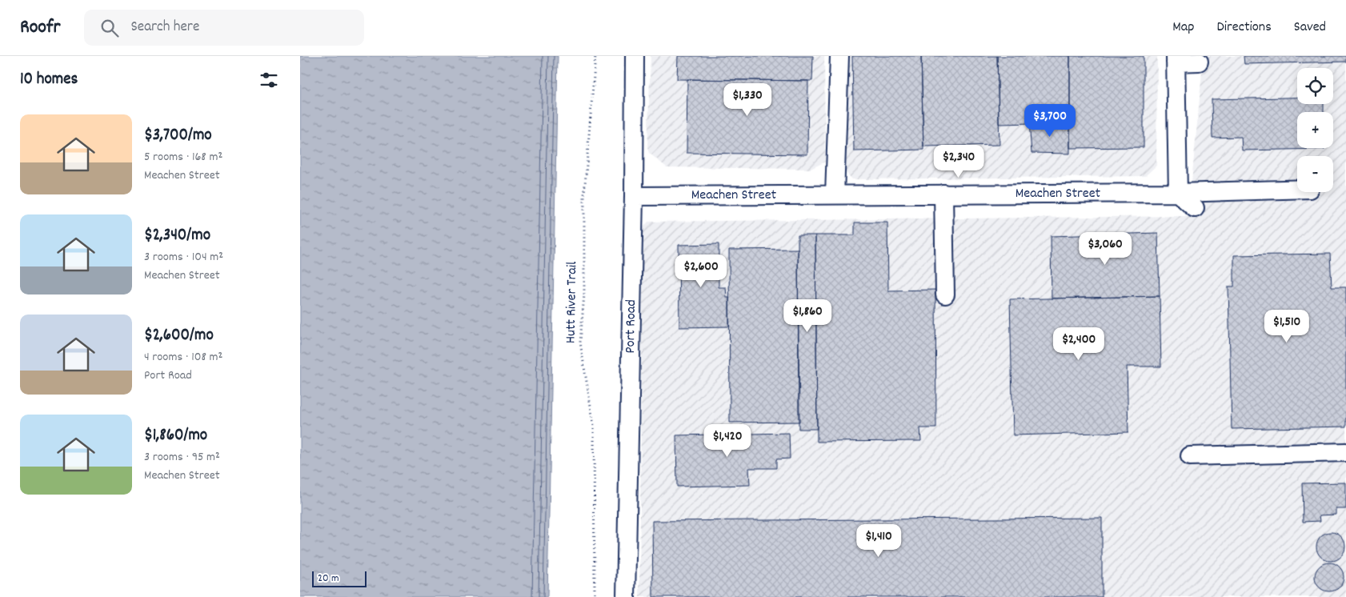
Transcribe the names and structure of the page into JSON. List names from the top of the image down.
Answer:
{
  "streets": {
    "street": ["Meachen Street", "Port Road"],
    "path": ["Hutt River Trail"]
  },
  "crossings": [
    ["Meachen Street", "Port Road"]
  ],
  "scale_bar": "20 m",
  "page": {
    "header": "Roofr",
    "search": "Search here",
    "nav": ["Map", "Directions", "Saved"],
    "heading": "10 homes",
    "map_buttons": ["+", "−"],
    "price": [
      "$1,330",
      "$3,700",
      "$2,340",
      "$3,060",
      "$2,600",
      "$1,860",
      "$1,510",
      "$2,400",
      "$1,420",
      "$1,410"
    ],
    "list": [
      {
        "name": "$3,700/mo",
        "note": "5 rooms · 168 m² · Meachen Street"
      },
      {
        "name": "$2,340/mo",
        "note": "3 rooms · 104 m² · Meachen Street"
      },
      {
        "name": "$2,600/mo",
        "note": "4 rooms · 108 m² · Port Road"
      },
      {
        "name": "$1,860/mo",
        "note": "3 rooms · 95 m² · Meachen Street"
      }
    ],
    "scale": "20 m"
  }
}
